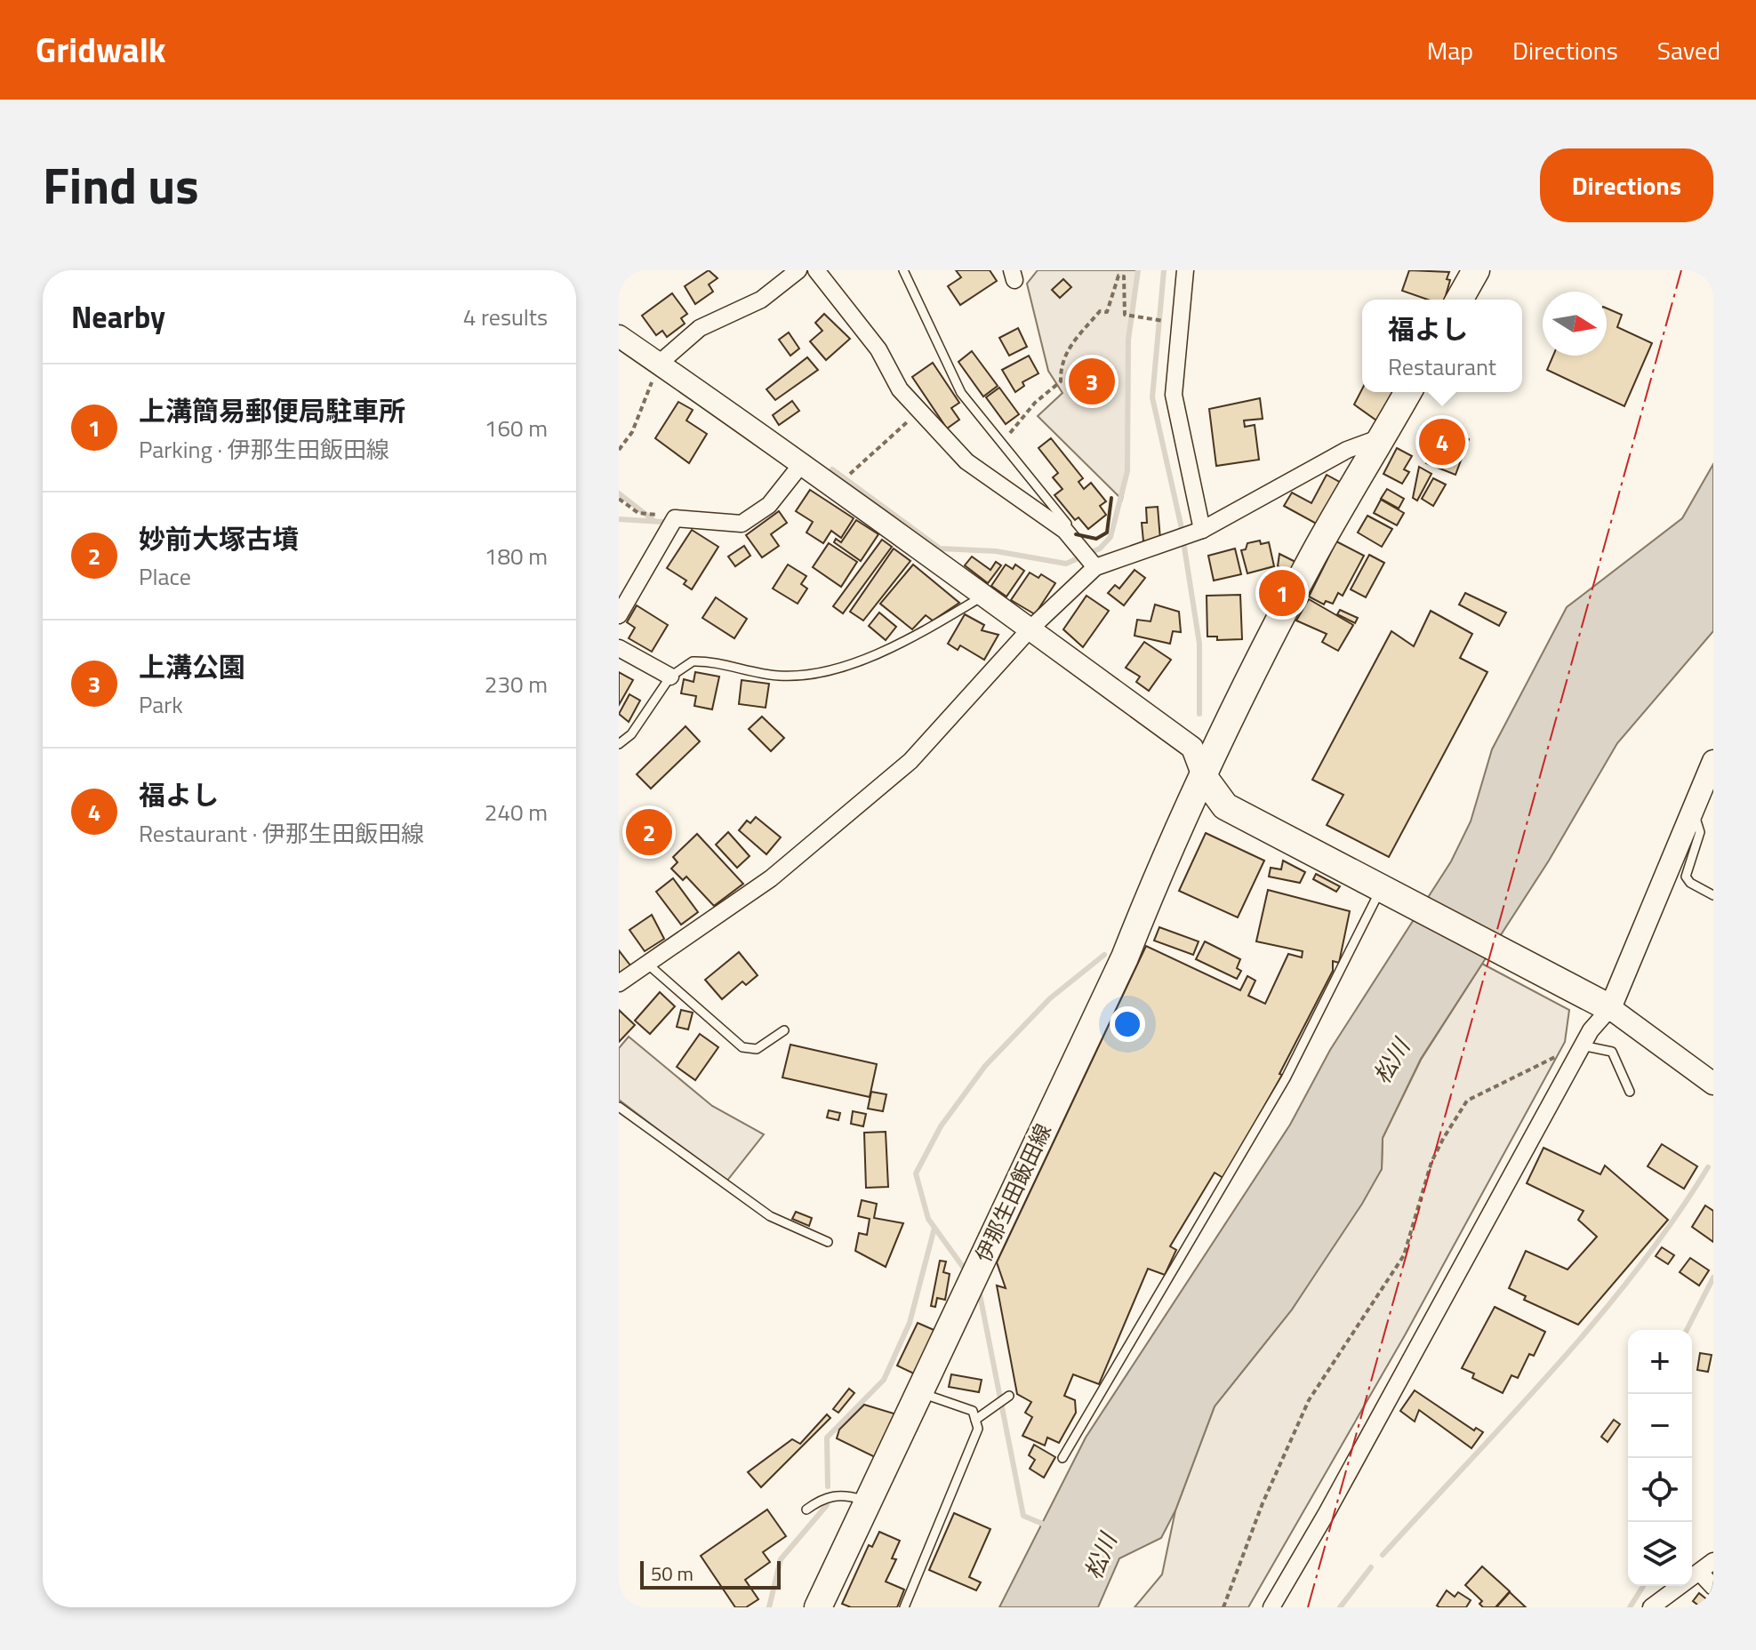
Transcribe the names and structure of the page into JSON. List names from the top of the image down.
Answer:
{
  "streets": {
    "main road": ["伊那生田飯田線"]
  },
  "water": ["松川"],
  "scale_bar": "50 m",
  "north": "right",
  "page": {
    "header": "Gridwalk",
    "nav": ["Map", "Directions", "Saved"],
    "title": "Find us",
    "buttons": "Directions",
    "heading": ["Nearby", "4 results"],
    "popup": ["福よし", "Restaurant"],
    "pins": [
      "3",
      "4",
      "1",
      "2"
    ],
    "list": [
      {
        "mark": "1",
        "name": "上溝簡易郵便局駐車所",
        "note": "Parking · 伊那生田飯田線",
        "value": "160 m"
      },
      {
        "mark": "2",
        "name": "妙前大塚古墳",
        "note": "Place",
        "value": "180 m"
      },
      {
        "mark": "3",
        "name": "上溝公園",
        "note": "Park",
        "value": "230 m"
      },
      {
        "mark": "4",
        "name": "福よし",
        "note": "Restaurant · 伊那生田飯田線",
        "value": "240 m"
      }
    ],
    "map_buttons": ["+", "−"],
    "scale": "50 m"
  }
}
